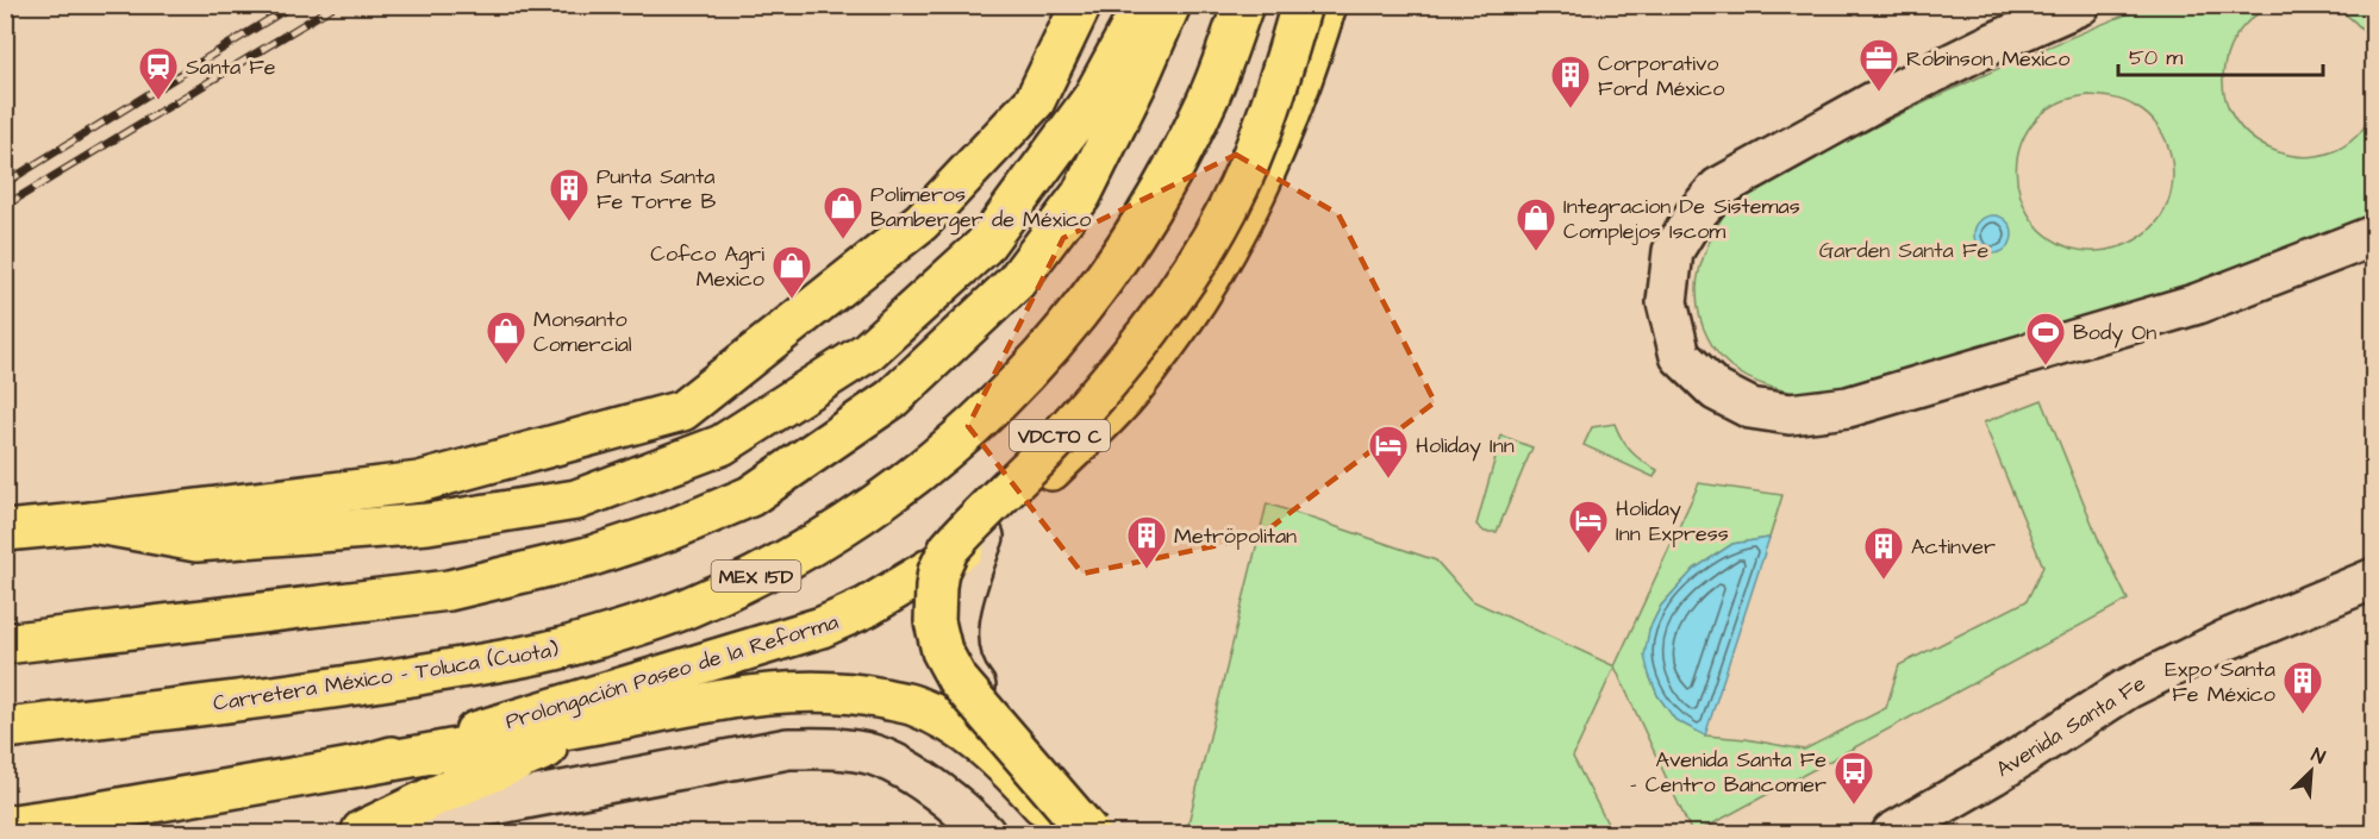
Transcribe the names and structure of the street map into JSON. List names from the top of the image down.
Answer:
{
  "streets": {
    "main road": [
      "VDCTO C",
      "MEX 15D",
      "Prolongación Paseo de la Reforma",
      "Carretera México - Toluca (Cuota)"
    ],
    "street": ["Avenida Santa Fe"]
  },
  "parks": ["Garden Santa Fe"],
  "places": {
    "office": ["Robinson Mexico"],
    "station": ["Santa Fe"],
    "building": [
      "Corporativo Ford México",
      "Punta Santa Fe Torre B",
      "Metröpolitan",
      "Actinver",
      "Expo Santa Fe México"
    ],
    "shop": [
      "Polímeros Bamberger de México",
      "Integracion De Sistemas Complejos Iscom",
      "Cofco Agri Mexico",
      "Monsanto Comercial"
    ],
    "sports": ["Body On"],
    "hotel": ["Holiday Inn", "Holiday Inn Express"],
    "bus stop": ["Avenida Santa Fe - Centro Bancomer"]
  },
  "scale_bar": "50 m",
  "north": "top right"
}
